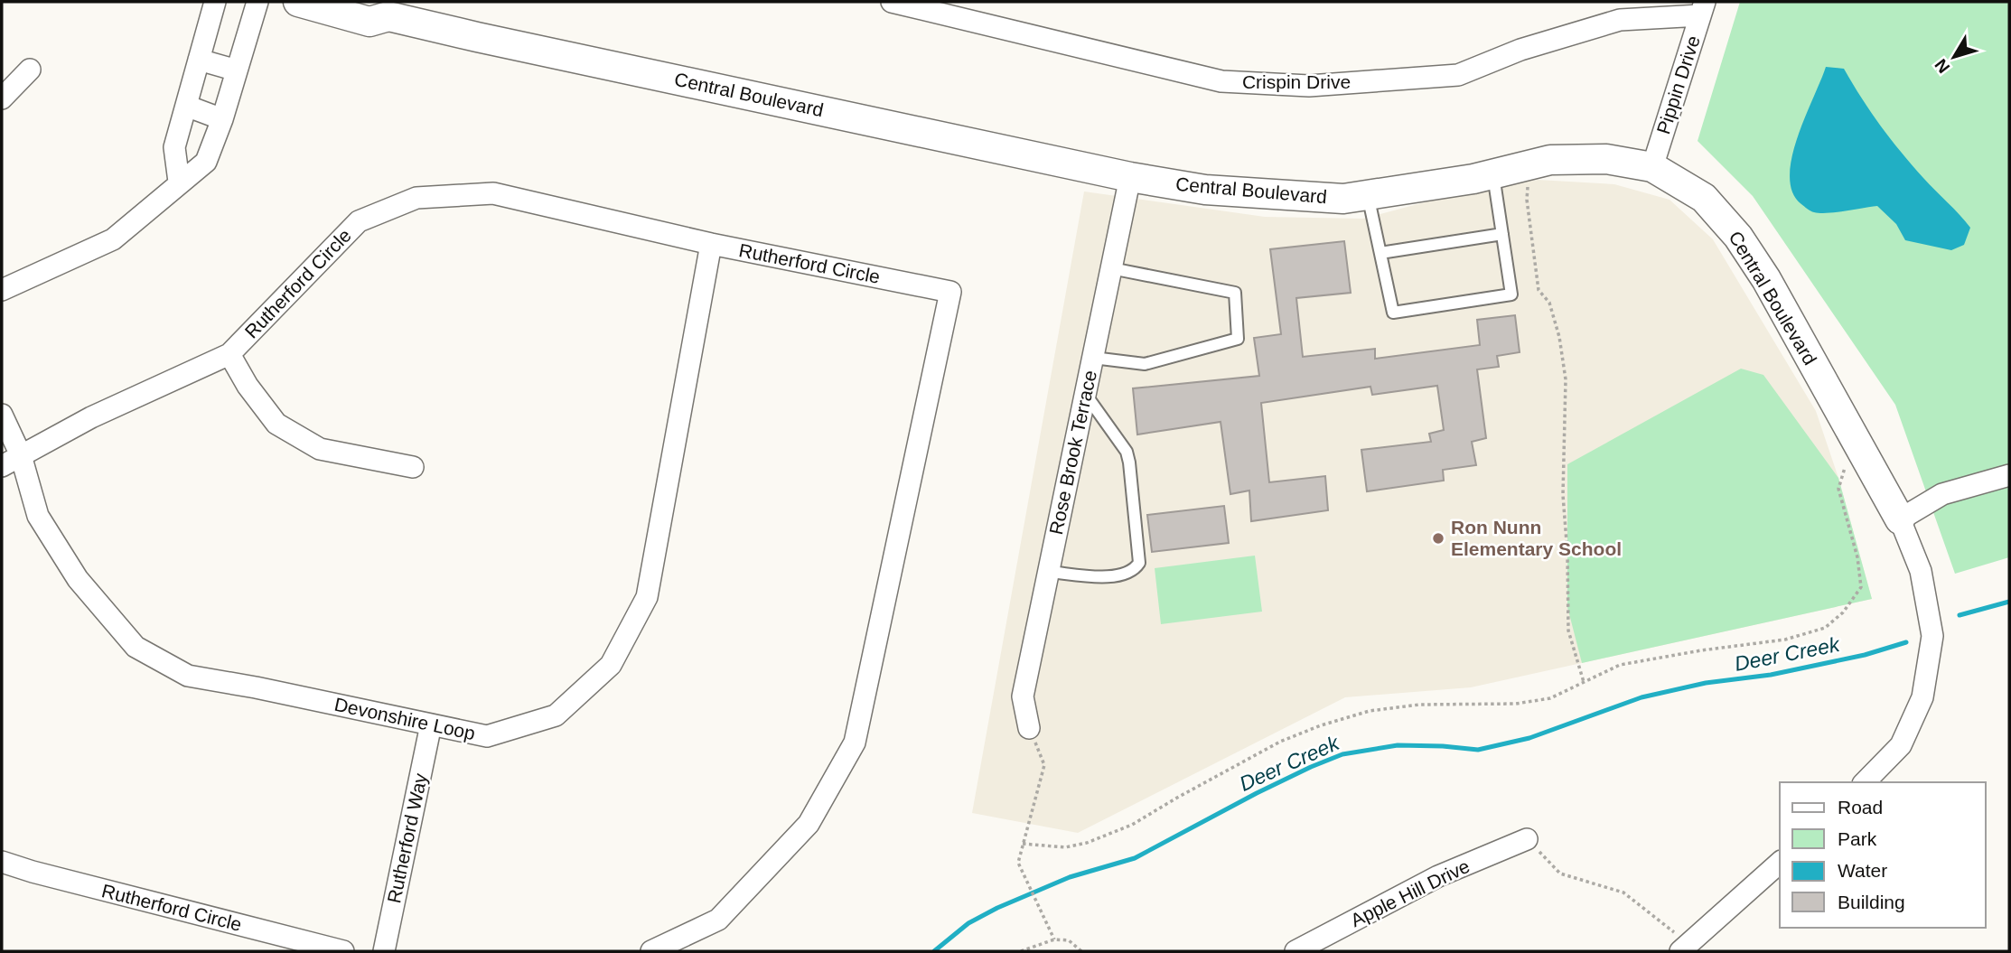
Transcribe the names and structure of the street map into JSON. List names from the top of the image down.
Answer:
{
  "streets": {
    "street": [
      "Crispin Drive",
      "Pippin Drive",
      "Central Boulevard",
      "Rutherford Circle",
      "Rose Brook Terrace",
      "Devonshire Loop",
      "Rutherford Way",
      "Apple Hill Drive"
    ]
  },
  "crossings": [
    ["Crispin Drive", "Pippin Drive"],
    ["Pippin Drive", "Central Boulevard"],
    ["Central Boulevard", "Rose Brook Terrace"],
    ["Rutherford Circle", "Devonshire Loop"],
    ["Devonshire Loop", "Rutherford Way"]
  ],
  "water": ["Deer Creek"],
  "places": ["Ron Nunn Elementary School"],
  "legend": [
    "Road",
    "Park",
    "Water",
    "Building"
  ],
  "north": "bottom left"
}
